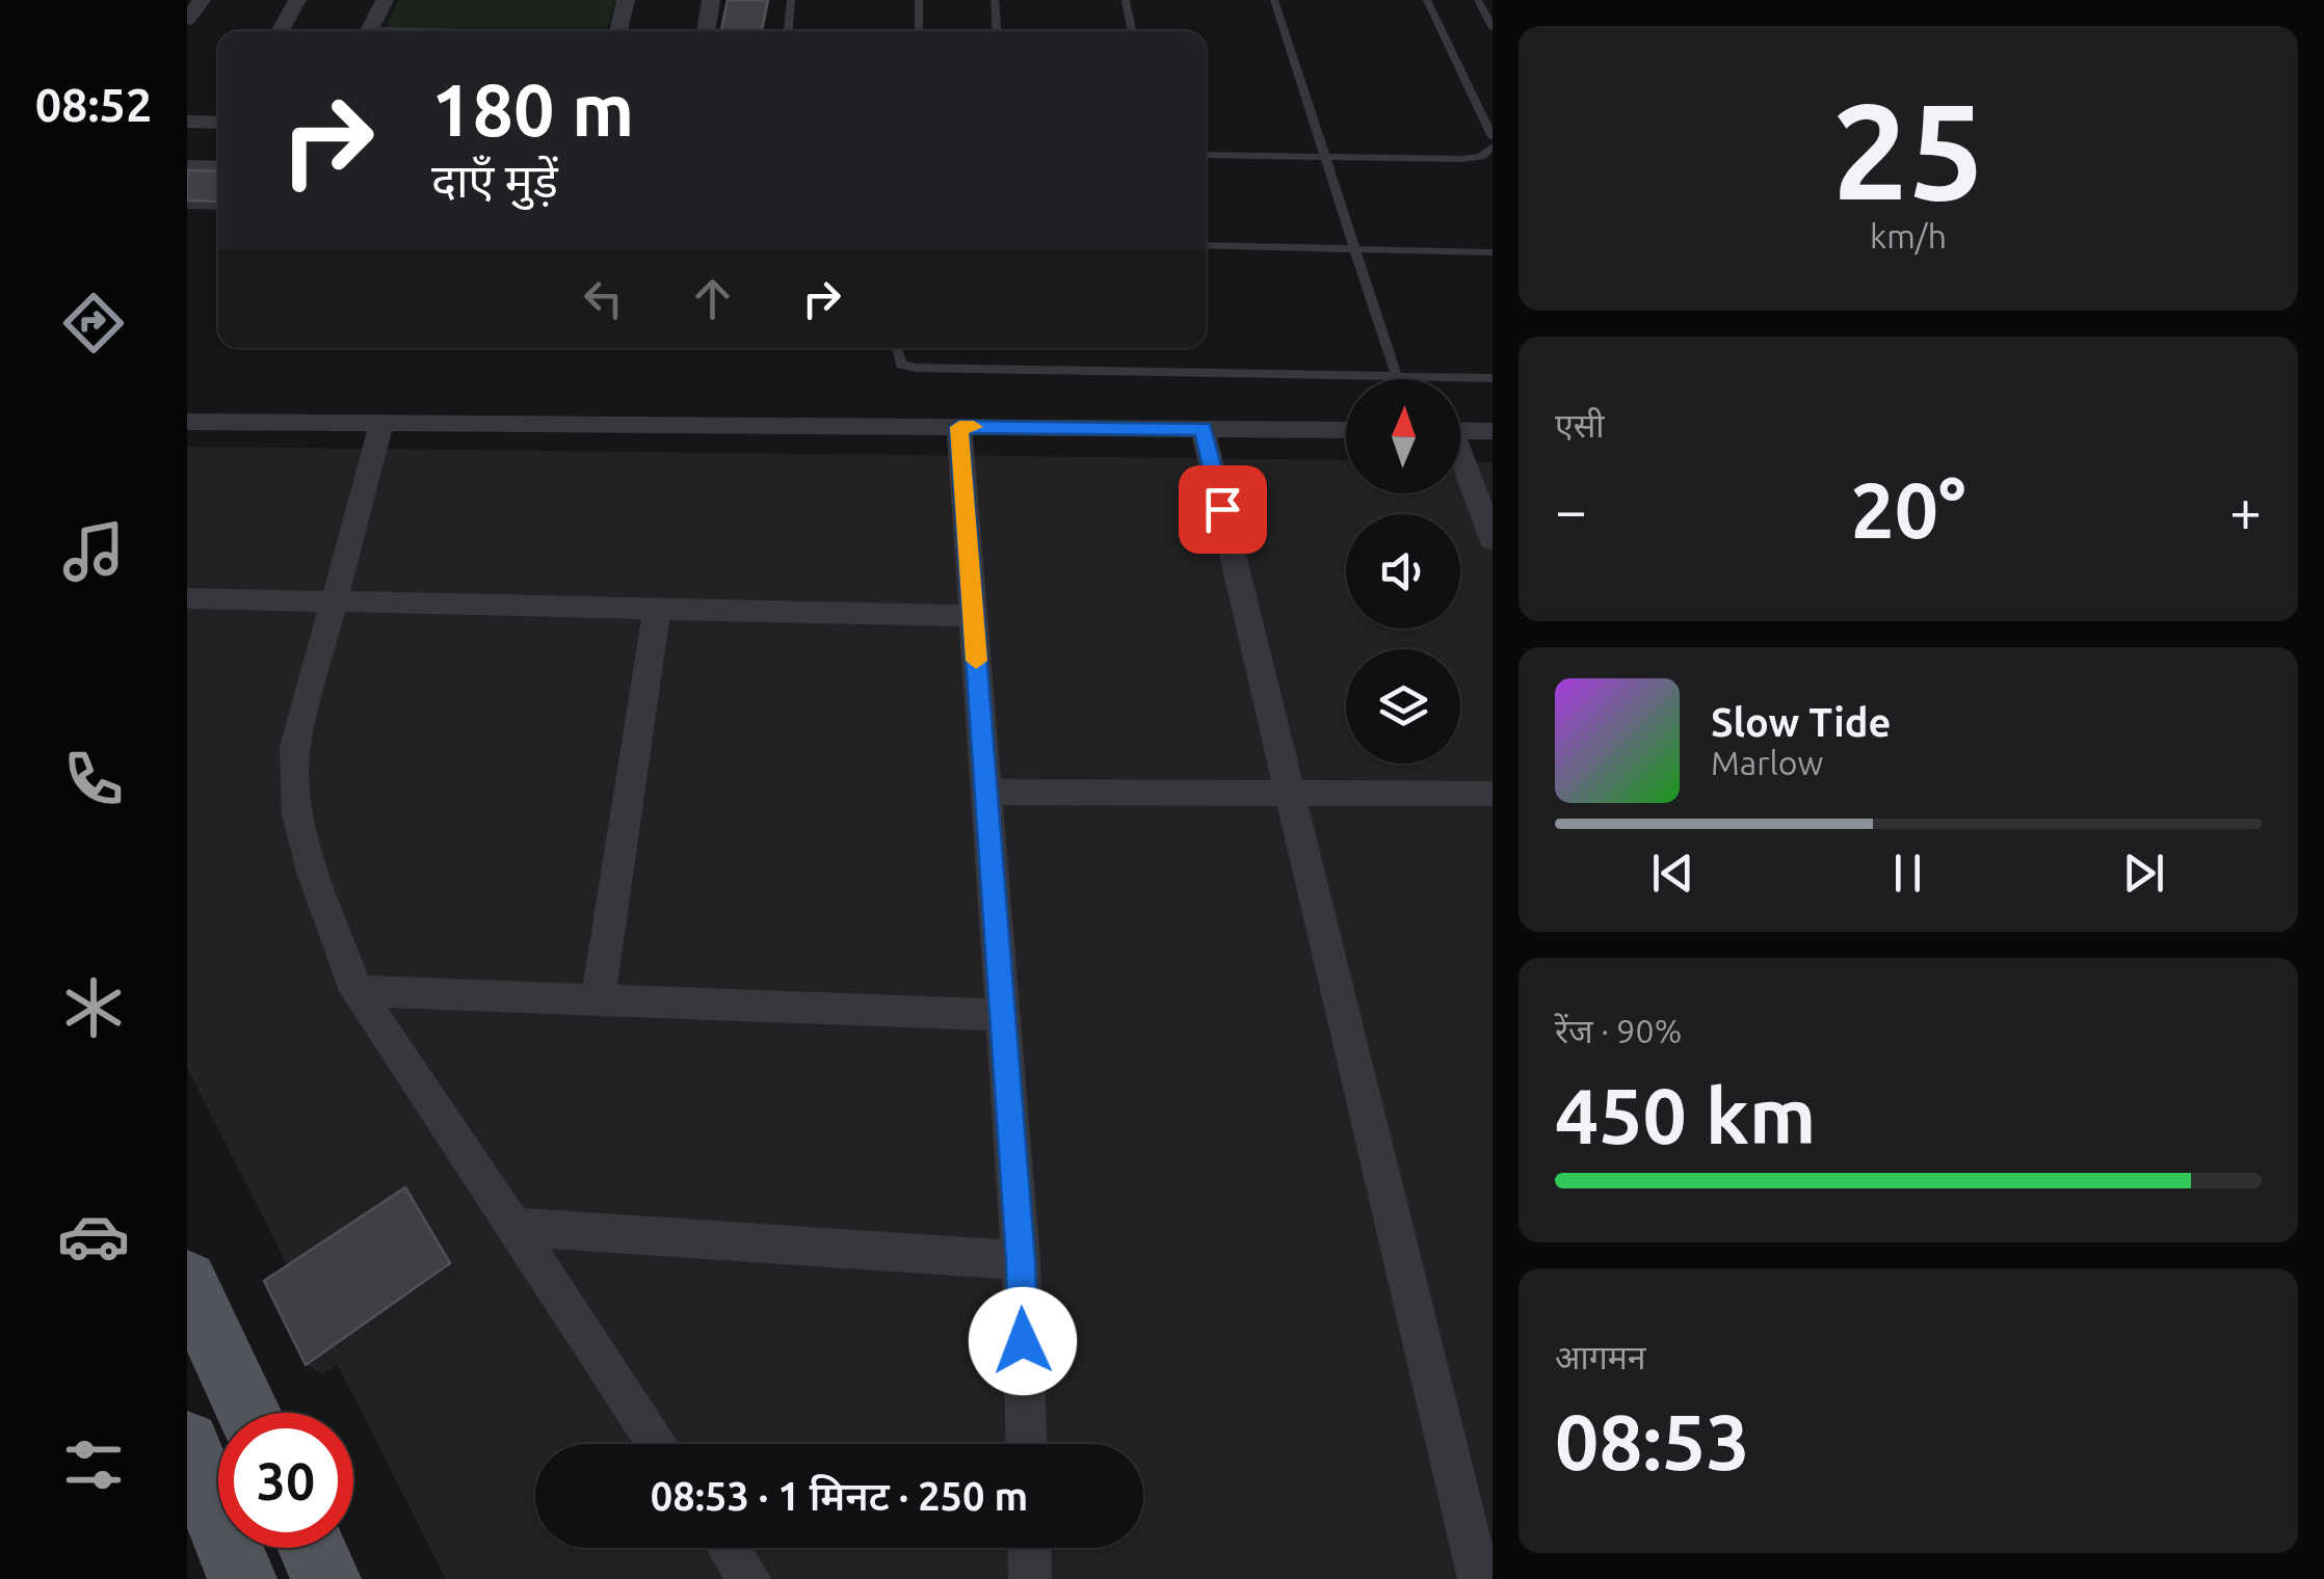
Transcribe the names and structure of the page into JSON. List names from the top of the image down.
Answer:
{
  "north": "top",
  "page": {
    "tabs": "08:52",
    "tile": [
      ["25", "km/h"],
      "एसी",
      ["रेंज · 90%", "450 km"],
      ["आगमन", "08:53"]
    ],
    "turn": ["180 m", "दाएँ मुड़ें"],
    "heat": ["−", "20°", "+"],
    "song": ["Slow Tide", "Marlow"],
    "limit": "30",
    "trip": "08:53 · 1 मिनट · 250 m"
  }
}
